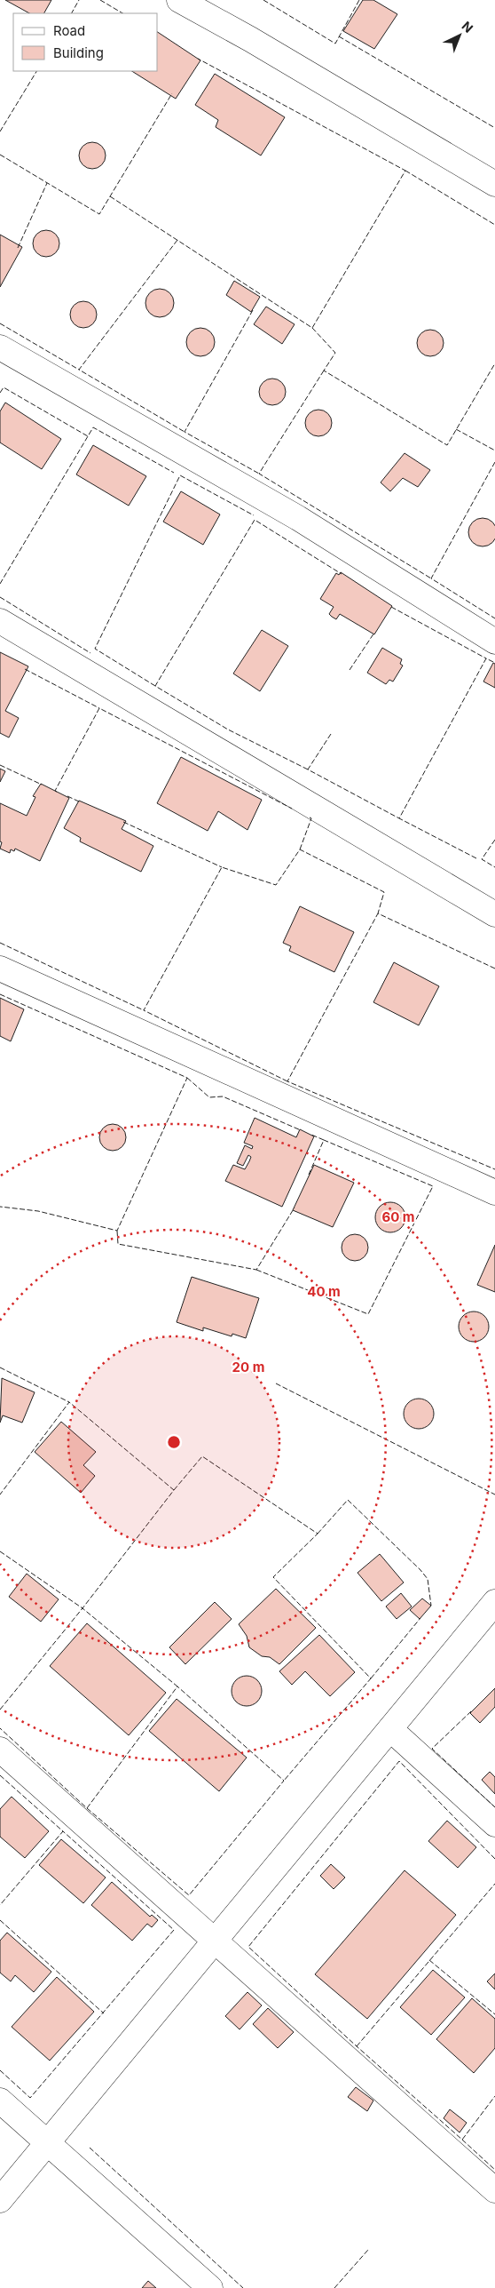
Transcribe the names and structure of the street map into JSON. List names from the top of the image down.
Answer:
{
  "legend": ["Road", "Building"],
  "north": "top right",
  "rings": ["60 m", "40 m", "20 m"]
}
